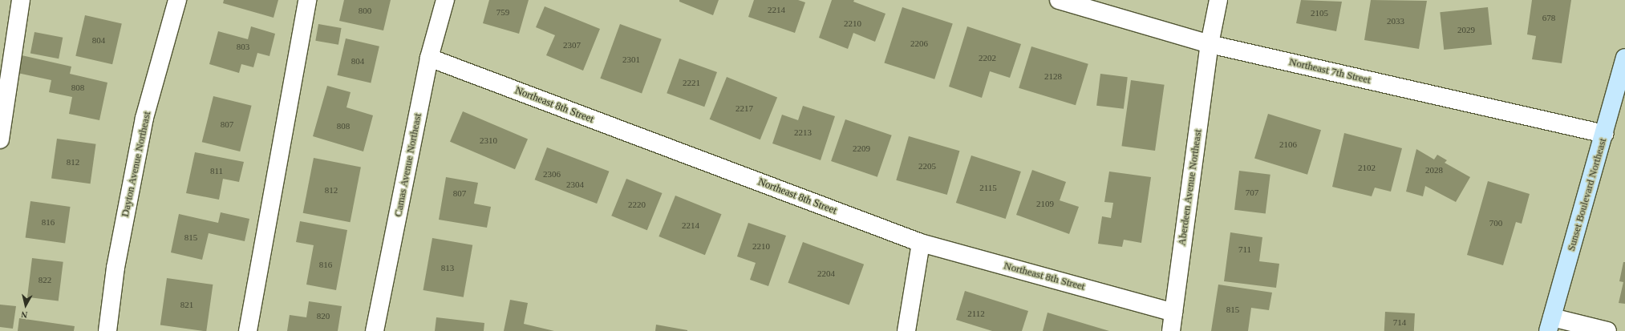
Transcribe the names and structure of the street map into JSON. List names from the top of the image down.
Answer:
{
  "streets": {
    "main road": ["Sunset Boulevard Northeast"],
    "street": [
      "Northeast 7th Street",
      "Northeast 8th Street",
      "Dayton Avenue Northeast",
      "Camas Avenue Northeast",
      "Aberdeen Avenue Northeast"
    ]
  },
  "crossings": [
    ["Northeast 7th Street", "Aberdeen Avenue Northeast"],
    ["Northeast 7th Street", "Sunset Boulevard Northeast"],
    ["Northeast 8th Street", "Camas Avenue Northeast"],
    ["Northeast 8th Street", "Aberdeen Avenue Northeast"]
  ],
  "house_numbers": [
    "2214",
    "800",
    "759",
    "2105",
    "678",
    "2033",
    "2210",
    "2029",
    "804",
    "2206",
    "2307",
    "803",
    "2202",
    "2301",
    "804",
    "2128",
    "2221",
    "808",
    "2217",
    "807",
    "808",
    "2213",
    "2310",
    "2106",
    "2209",
    "812",
    "2205",
    "2102",
    "2028",
    "811",
    "2306",
    "2304",
    "2115",
    "812",
    "707",
    "807",
    "2109",
    "2220",
    "816",
    "700",
    "2214",
    "815",
    "2210",
    "711",
    "816",
    "813",
    "2204",
    "822",
    "821",
    "815",
    "2112",
    "820",
    "714"
  ],
  "north": "bottom"
}
